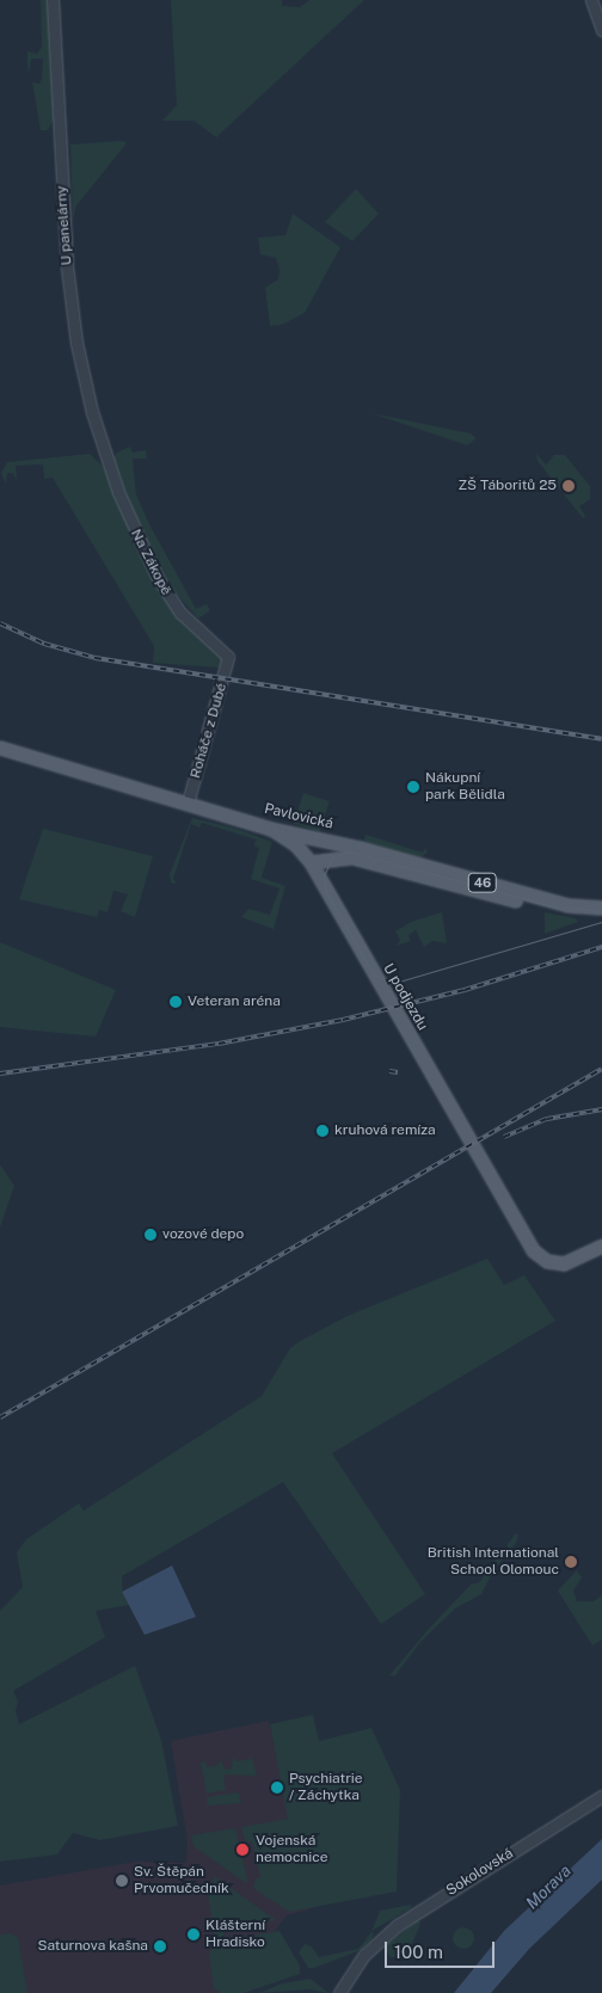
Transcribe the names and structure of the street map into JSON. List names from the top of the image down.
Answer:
{
  "streets": {
    "main road": ["Pavlovická", "46", "U podjezdu"],
    "street": [
      "U panelárny",
      "Na Zákopě",
      "Roháče z Dubé",
      "Sokolovská"
    ]
  },
  "crossings": [
    ["U panelárny", "Na Zákopě"],
    ["Na Zákopě", "Roháče z Dubé"],
    ["Roháče z Dubé", "Pavlovická"],
    ["Pavlovická", "U podjezdu"]
  ],
  "water": ["Morava"],
  "places": [
    "ZŠ Táboritů 25",
    "Nákupní park Bělidla",
    "Veteran aréna",
    "kruhová remíza",
    "vozové depo",
    "British International School Olomouc",
    "Psychiatrie / Záchytka",
    "Vojenská nemocnice",
    "Sv. Štěpán Prvomučedník",
    "Klášterní Hradisko",
    "Saturnova kašna"
  ],
  "scale_bar": "100 m"
}
